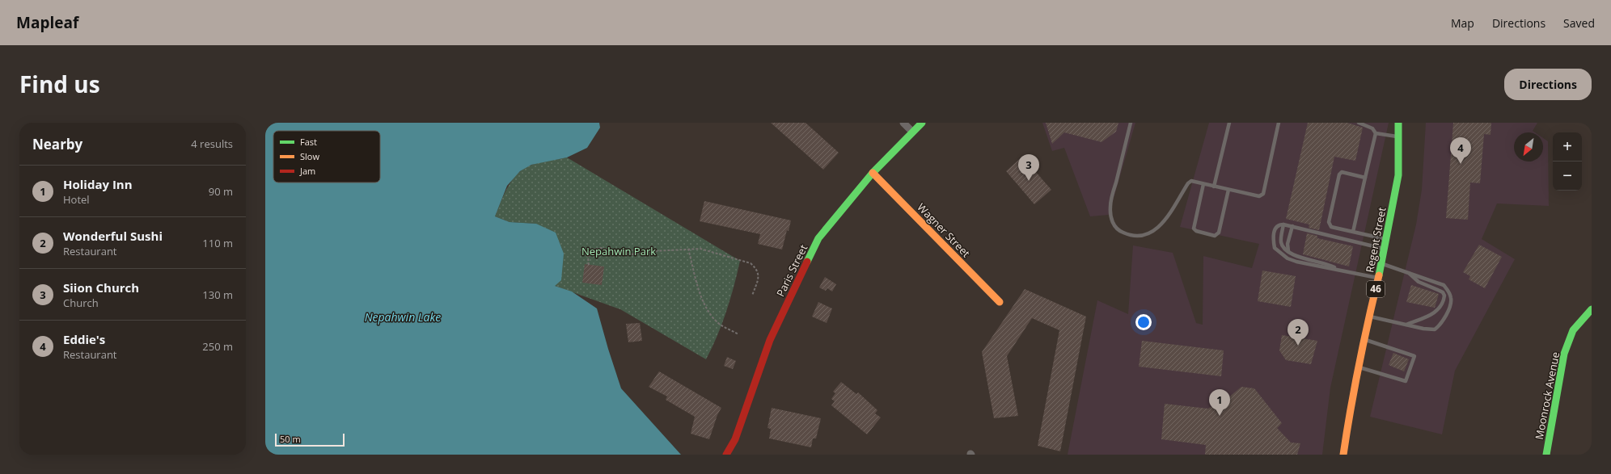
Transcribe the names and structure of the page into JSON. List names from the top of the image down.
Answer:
{
  "streets": {
    "main road": [
      "Wagner Street",
      "Regent Street",
      "Paris Street",
      "46",
      "Moonrock Avenue"
    ]
  },
  "crossings": [
    ["Wagner Street", "Paris Street"]
  ],
  "water": ["Nepahwin Lake"],
  "parks": ["Nepahwin Park"],
  "legend": ["Fast", "Slow", "Jam"],
  "scale_bar": "50 m",
  "north": "bottom left",
  "page": {
    "header": "Mapleaf",
    "nav": ["Map", "Directions", "Saved"],
    "title": "Find us",
    "buttons": "Directions",
    "heading": ["Nearby", "4 results"],
    "map_buttons": ["+", "−"],
    "pins": [
      "4",
      "3",
      "2",
      "1"
    ],
    "list": [
      {
        "mark": "1",
        "name": "Holiday Inn",
        "note": "Hotel",
        "value": "90 m"
      },
      {
        "mark": "2",
        "name": "Wonderful Sushi",
        "note": "Restaurant",
        "value": "110 m"
      },
      {
        "mark": "3",
        "name": "Siion Church",
        "note": "Church",
        "value": "130 m"
      },
      {
        "mark": "4",
        "name": "Eddie's",
        "note": "Restaurant",
        "value": "250 m"
      }
    ],
    "scale": "50 m"
  }
}
